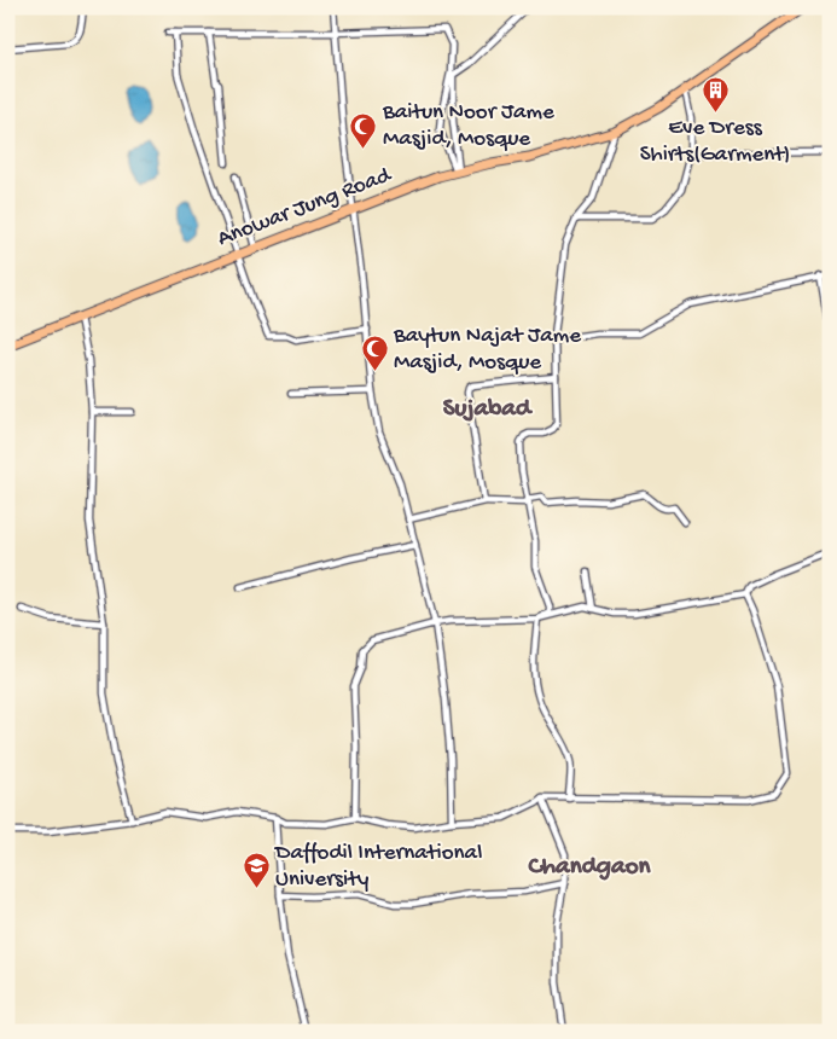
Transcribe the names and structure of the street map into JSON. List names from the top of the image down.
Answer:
{
  "streets": {
    "highway": ["Anowar Jung Road"]
  },
  "districts": ["Sujabad", "Chandgaon"],
  "places": {
    "building": ["Eve Dress Shirts(Garment)"],
    "mosque": ["Baitun Noor Jame Masjid, Mosque", "Baytun Najat Jame Masjid, Mosque"],
    "school or university": ["Daffodil International University"]
  }
}
